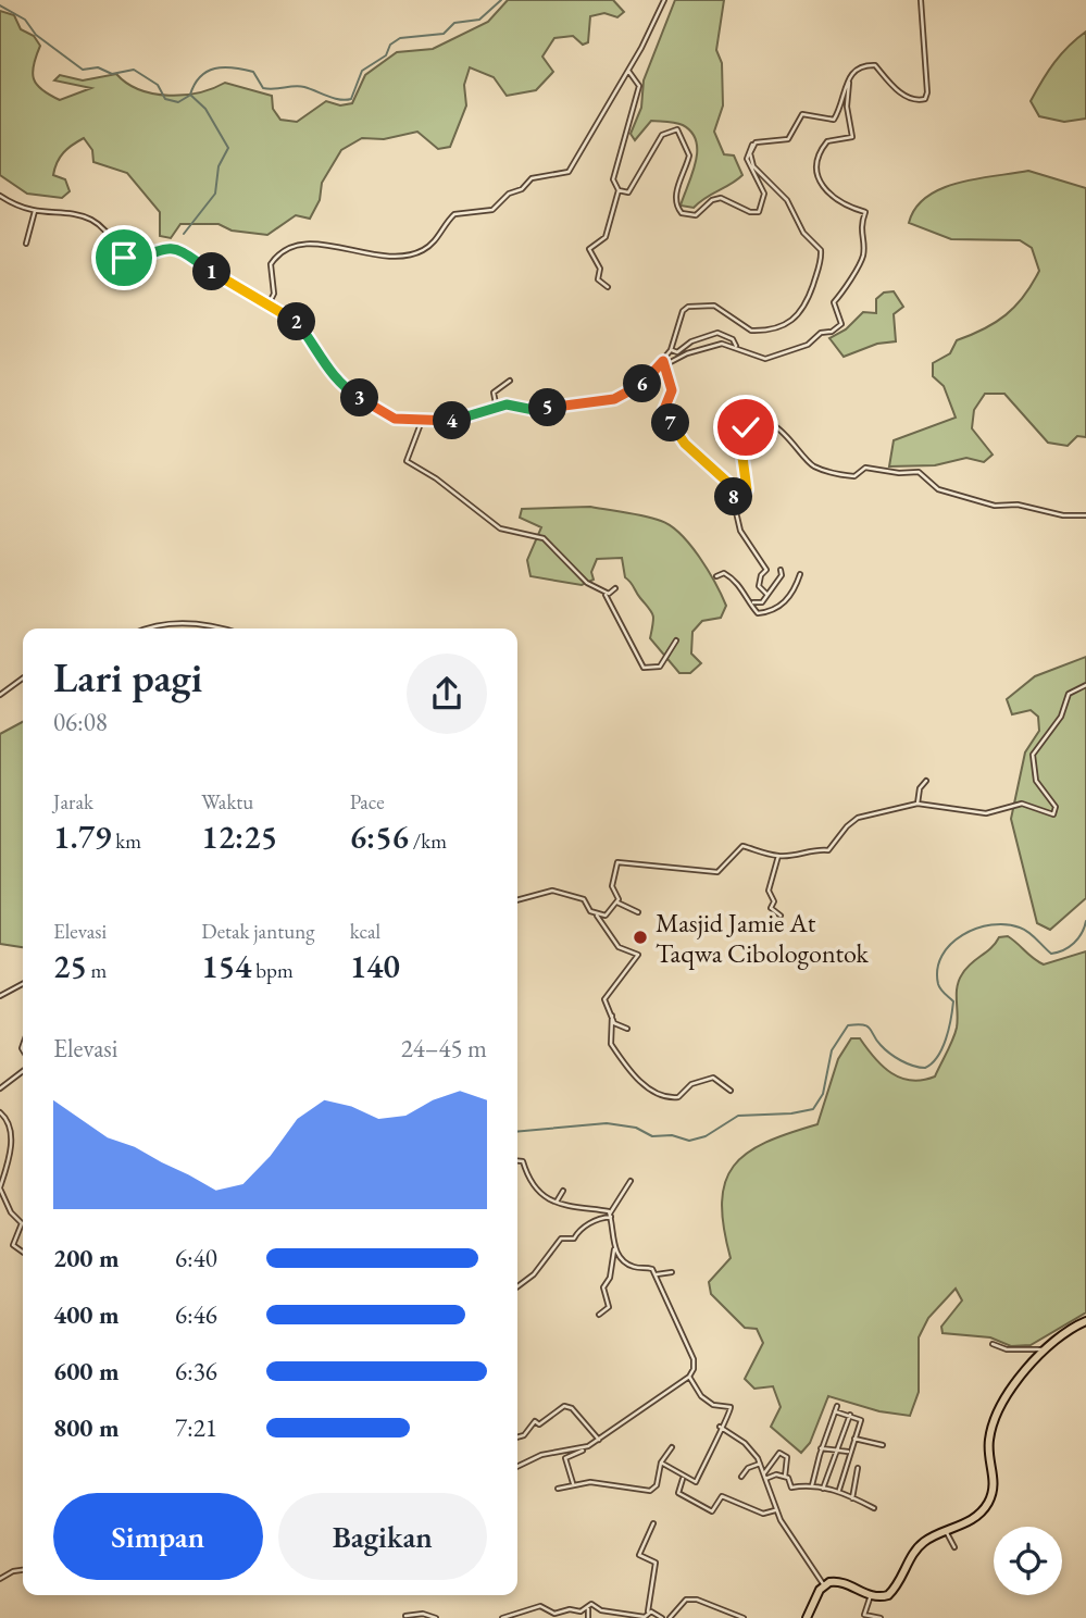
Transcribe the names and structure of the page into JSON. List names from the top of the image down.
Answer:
{
  "places": ["Masjid Jamie At Taqwa Cibologontok"],
  "page": {
    "pins": [
      "1",
      "2",
      "6",
      "3",
      "5",
      "4",
      "7",
      "8"
    ],
    "heading": ["Lari pagi", "06:08"],
    "stats": [
      ["Jarak", "1.79 km"],
      ["Waktu", "12:25"],
      ["Pace", "6:56 /km"],
      ["Elevasi", "25 m"],
      ["Detak jantung", "154 bpm"],
      ["kcal", "140"]
    ],
    "chart": ["Elevasi", "24–45 m"],
    "list": [
      {
        "name": "200 m",
        "note": "6:40"
      },
      {
        "name": "400 m",
        "note": "6:46"
      },
      {
        "name": "600 m",
        "note": "6:36"
      },
      {
        "name": "800 m",
        "note": "7:21"
      }
    ],
    "buttons": ["Simpan", "Bagikan"]
  }
}
